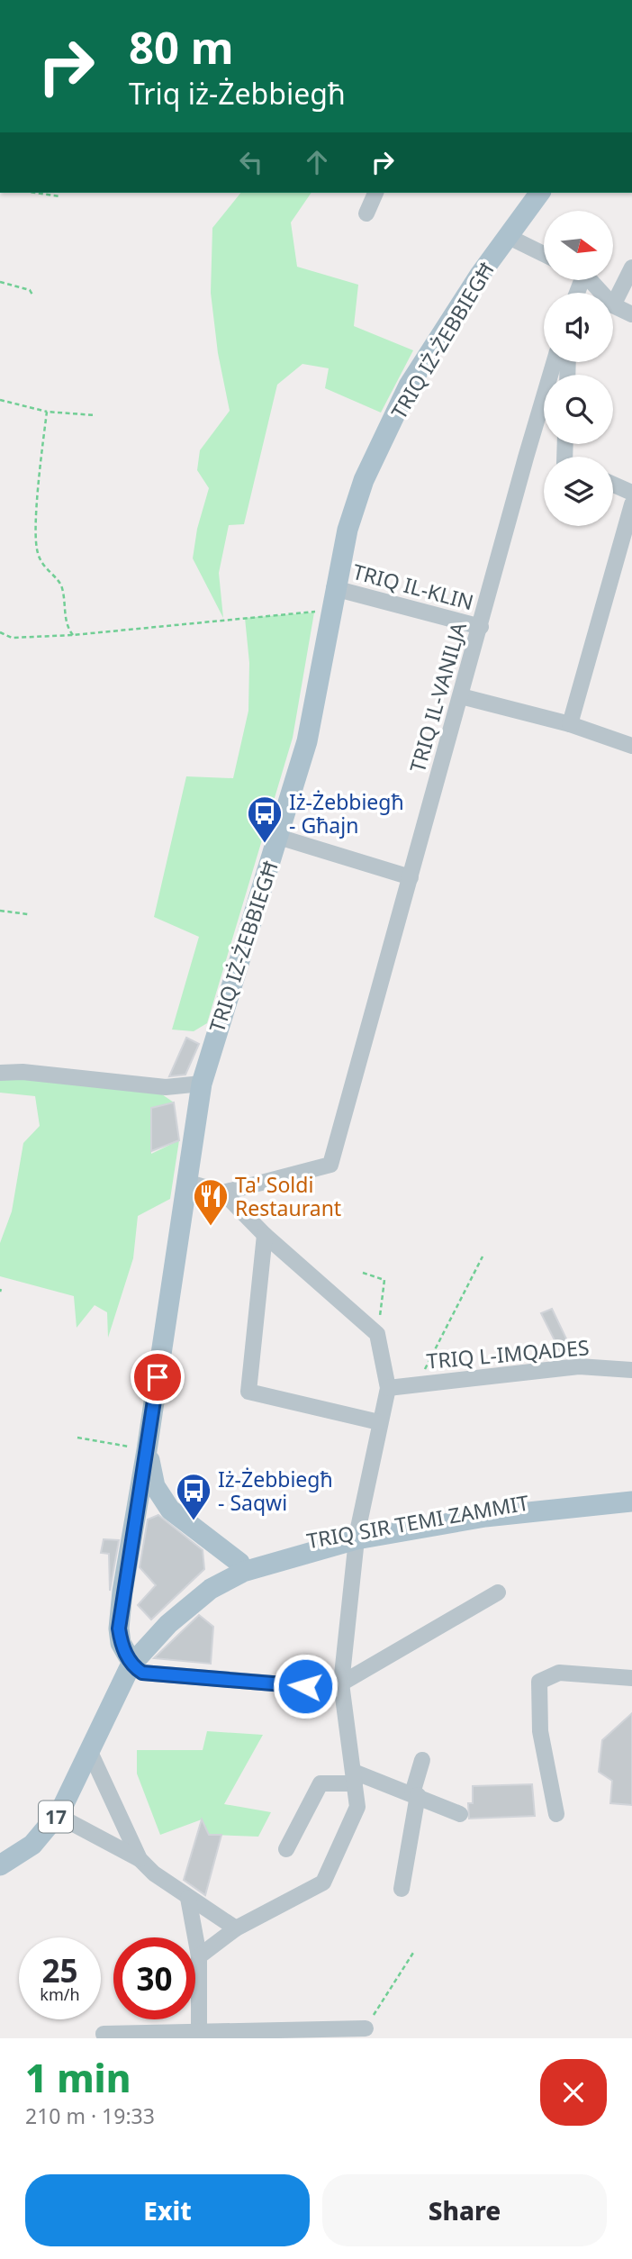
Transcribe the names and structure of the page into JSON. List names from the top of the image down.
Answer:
{
  "streets": {
    "main road": ["TRIQ IŻ-ŻEBBIEGĦ", "TRIQ SIR TEMI ZAMMIT", "17"],
    "street": ["TRIQ IL-KLIN", "TRIQ IL-VANILJA", "TRIQ L-IMQADES"]
  },
  "crossings": [
    ["TRIQ IŻ-ŻEBBIEGĦ", "TRIQ IL-KLIN"],
    ["TRIQ IŻ-ŻEBBIEGĦ", "TRIQ SIR TEMI ZAMMIT"],
    ["TRIQ IŻ-ŻEBBIEGĦ", "17"],
    ["TRIQ IL-KLIN", "TRIQ IL-VANILJA"],
    ["TRIQ SIR TEMI ZAMMIT", "17"]
  ],
  "places": {
    "bus stop": ["Iż-Żebbiegħ - Għajn", "Iż-Żebbiegħ - Saqwi"],
    "restaurant": ["Ta' Soldi Restaurant"]
  },
  "north": "right",
  "page": {
    "turn": ["80 m", "Triq iż-Żebbiegħ"],
    "speed": "25 km/h",
    "limit": "30",
    "heading": ["1 min", "210 m · 19:33"],
    "buttons": ["Exit", "Share"]
  }
}
